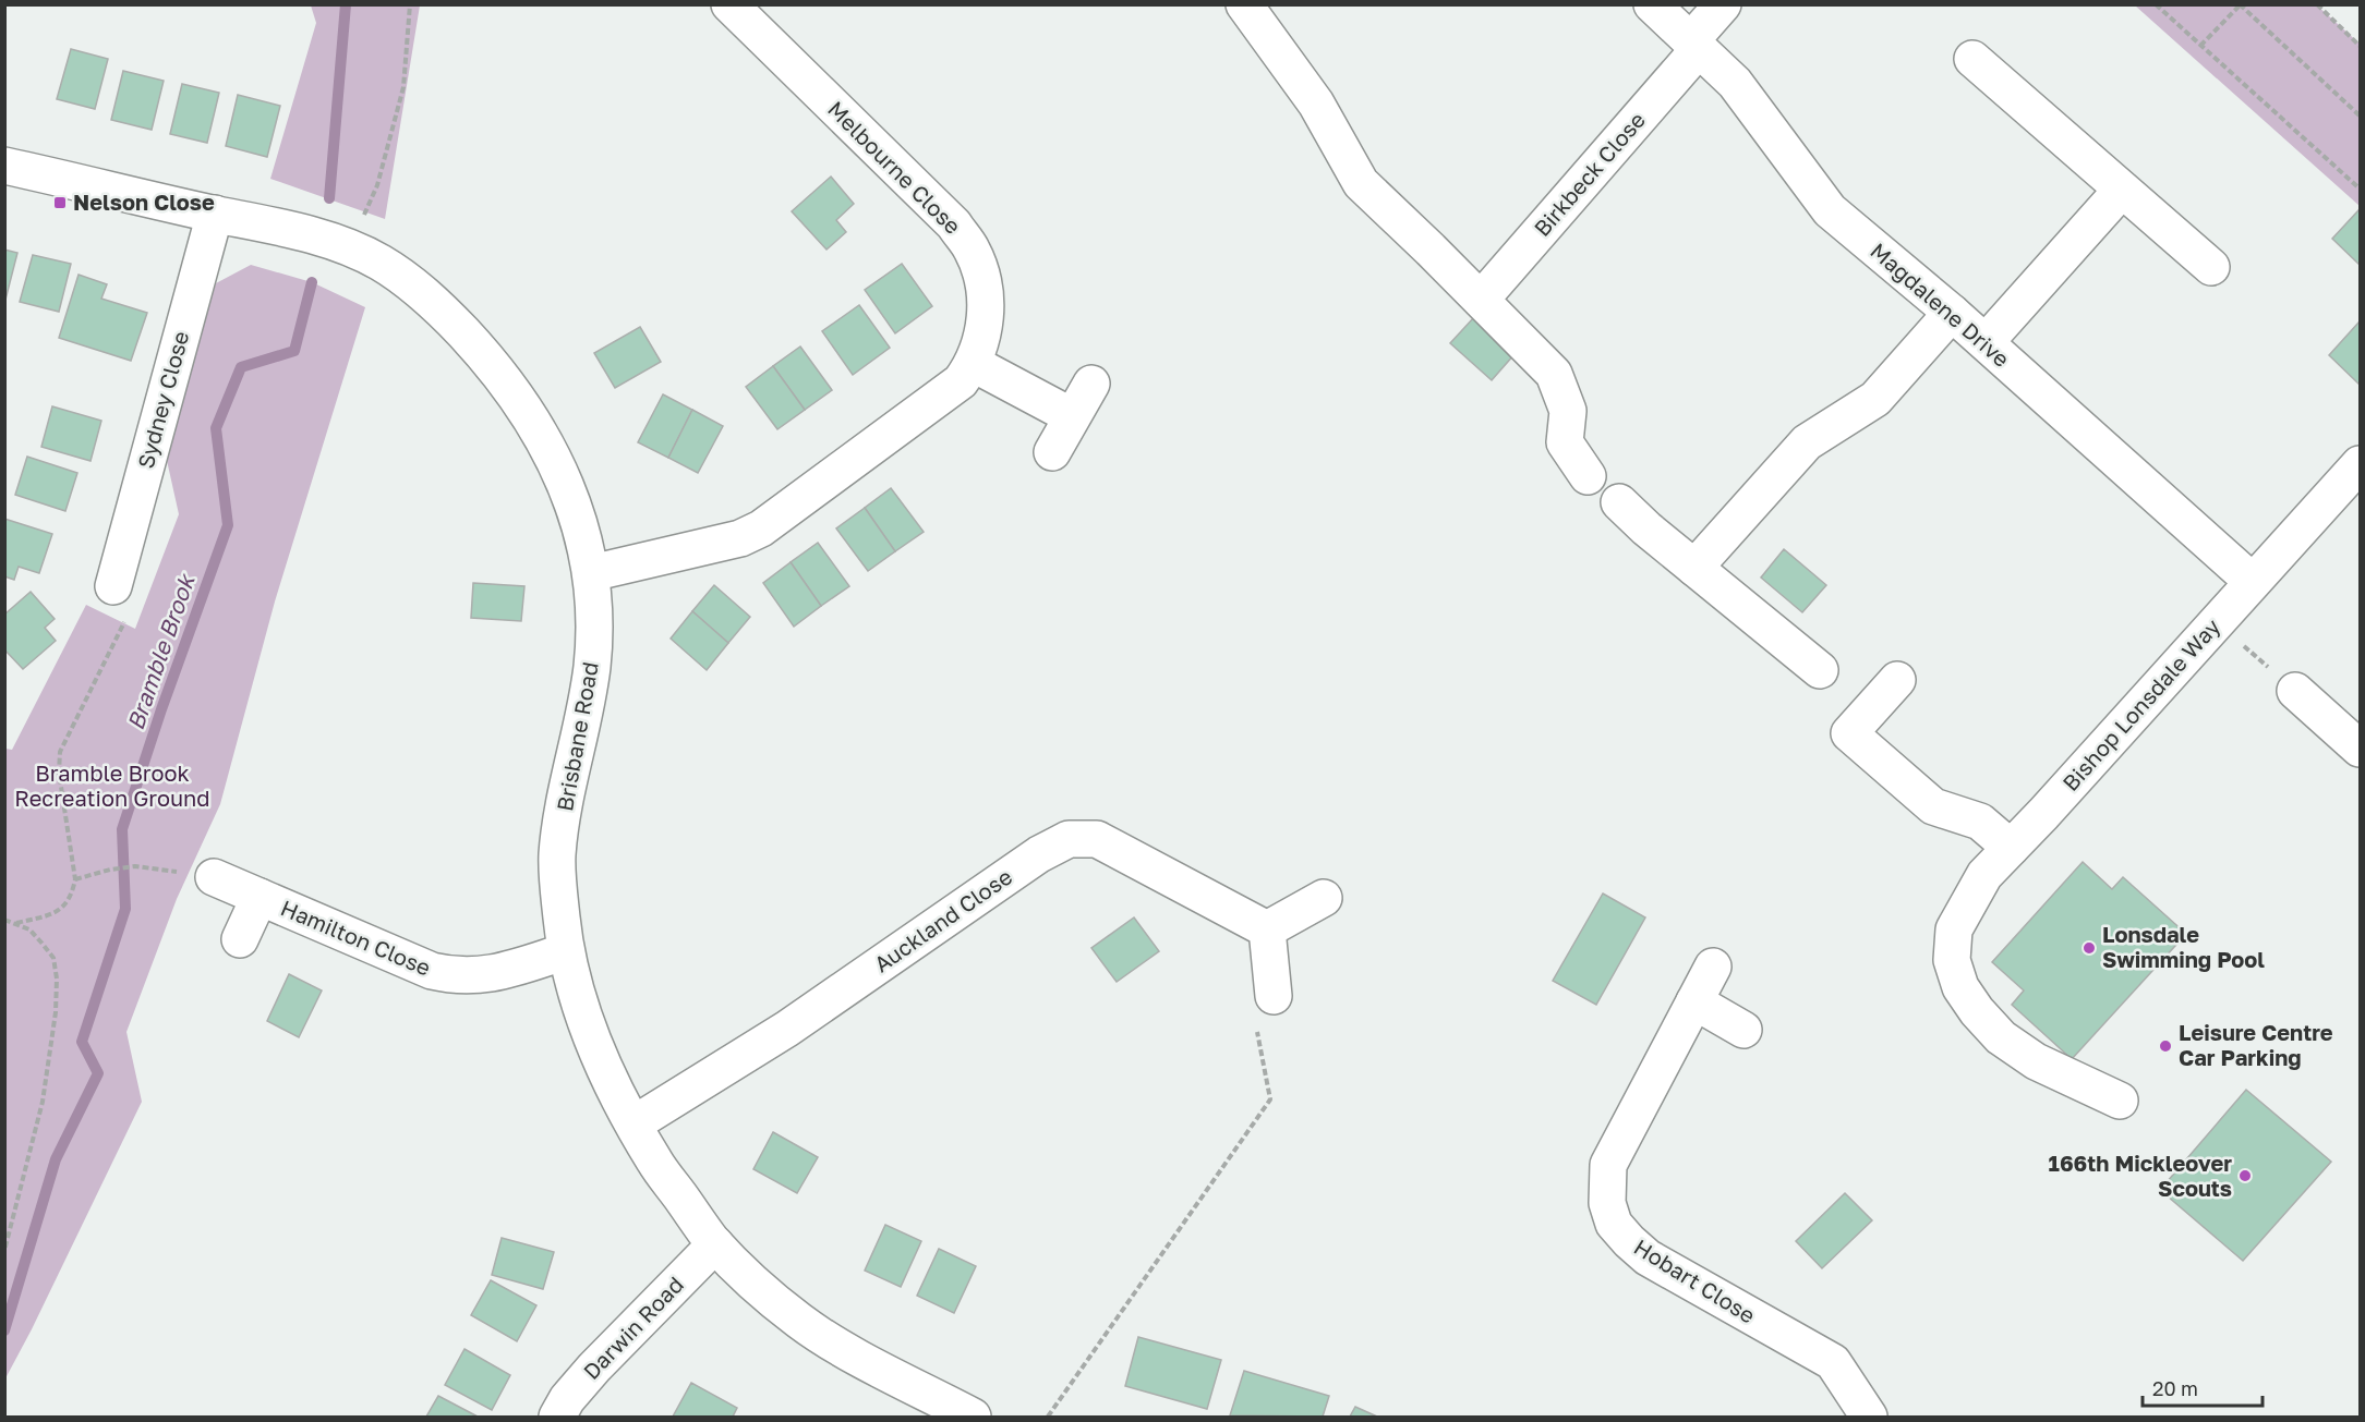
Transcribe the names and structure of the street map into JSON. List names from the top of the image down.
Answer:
{
  "streets": {
    "street": [
      "Melbourne Close",
      "Birkbeck Close",
      "Magdalene Drive",
      "Sydney Close",
      "Bishop Lonsdale Way",
      "Brisbane Road",
      "Auckland Close",
      "Hamilton Close",
      "Hobart Close",
      "Darwin Road"
    ]
  },
  "crossings": [
    ["Melbourne Close", "Brisbane Road"],
    ["Birkbeck Close", "Magdalene Drive"],
    ["Magdalene Drive", "Bishop Lonsdale Way"],
    ["Sydney Close", "Brisbane Road"],
    ["Brisbane Road", "Auckland Close"],
    ["Brisbane Road", "Hamilton Close"],
    ["Brisbane Road", "Darwin Road"]
  ],
  "water": ["Bramble Brook"],
  "parks": ["Bramble Brook Recreation Ground"],
  "places": {
    "transit": ["Nelson Close"],
    "other": ["Lonsdale Swimming Pool", "Leisure Centre Car Parking", "166th Mickleover Scouts"]
  },
  "scale_bar": "20 m"
}
